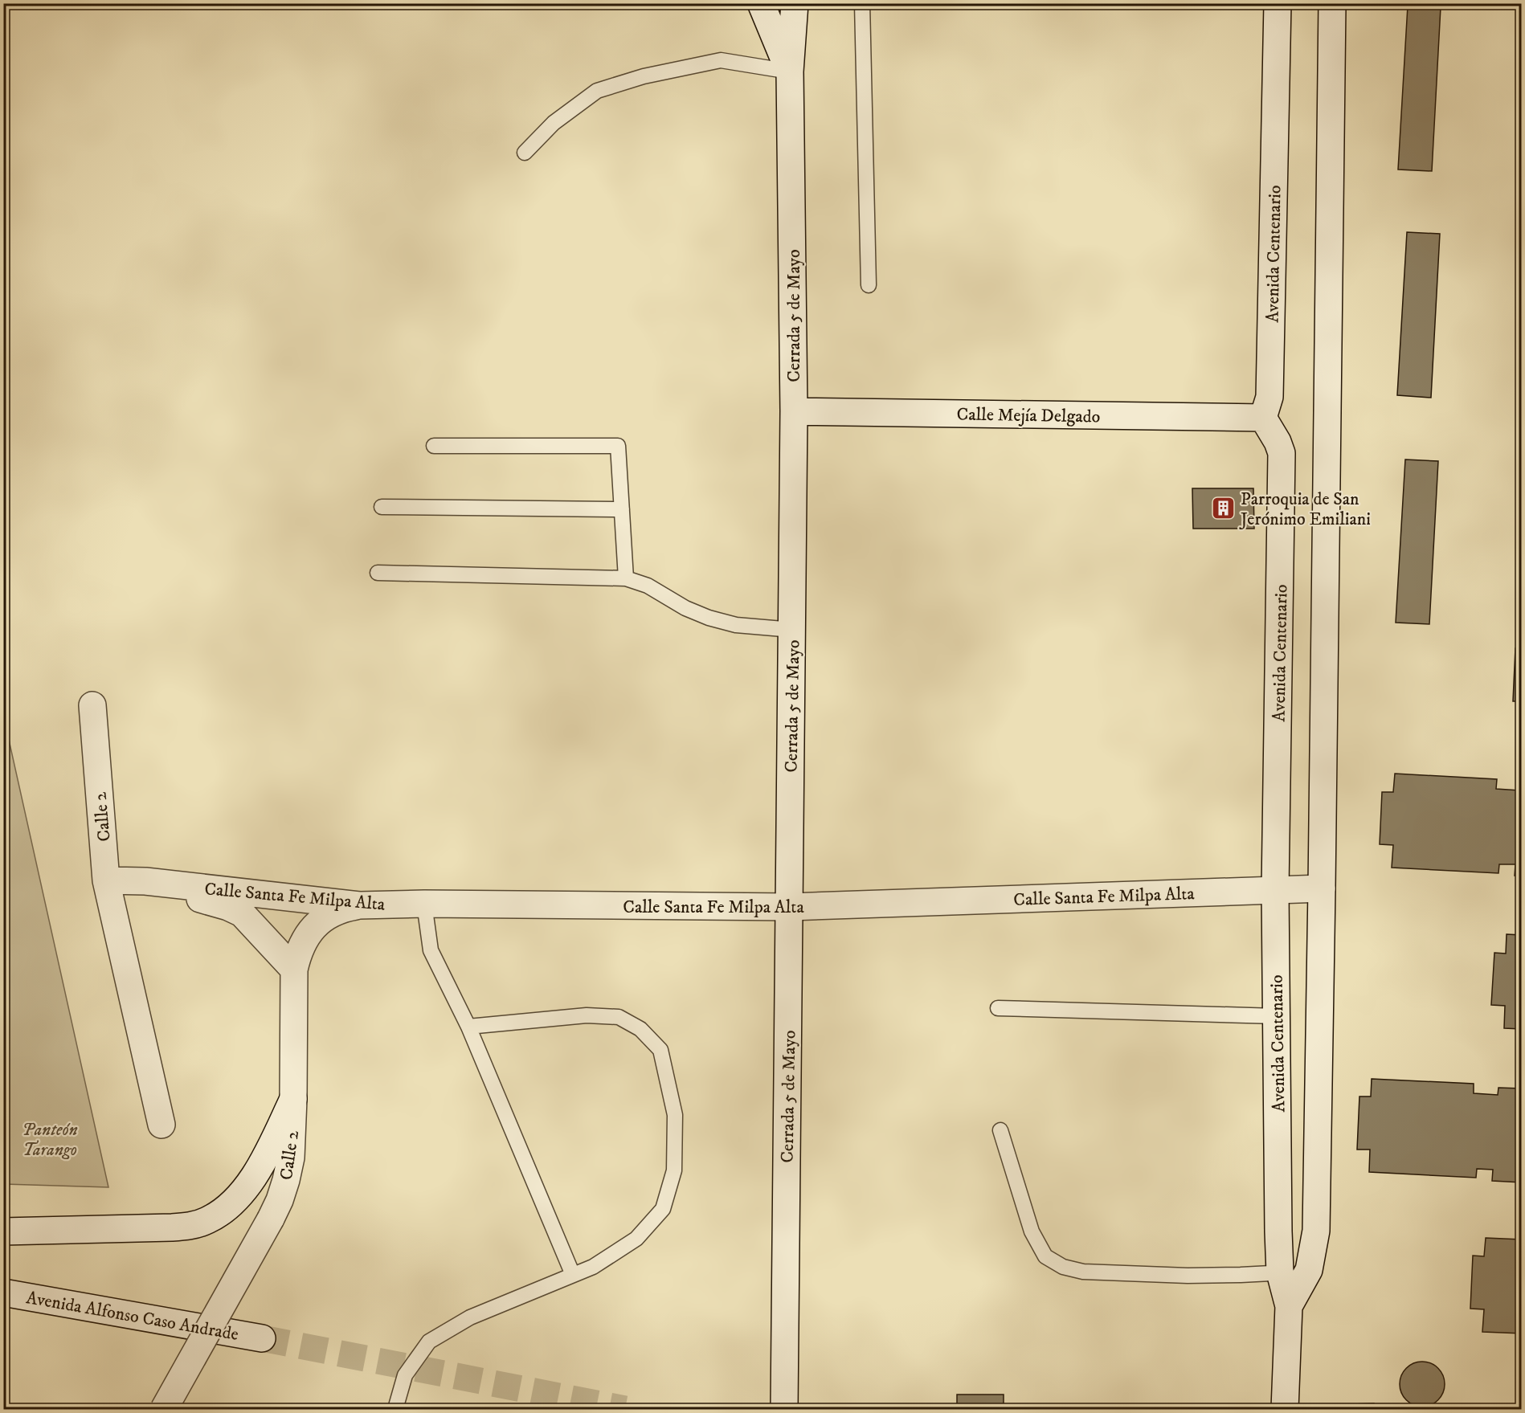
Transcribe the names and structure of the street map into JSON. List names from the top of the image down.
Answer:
{
  "streets": {
    "main road": [
      "Avenida Centenario",
      "Cerrada 5 de Mayo",
      "Calle Mejía Delgado",
      "Calle 2",
      "Calle Santa Fe Milpa Alta",
      "Avenida Alfonso Caso Andrade"
    ]
  },
  "crossings": [
    ["Avenida Centenario", "Calle Mejía Delgado"],
    ["Avenida Centenario", "Calle Santa Fe Milpa Alta"],
    ["Cerrada 5 de Mayo", "Calle Mejía Delgado"],
    ["Cerrada 5 de Mayo", "Calle Santa Fe Milpa Alta"],
    ["Calle 2", "Calle Santa Fe Milpa Alta"]
  ],
  "parks": ["Panteón Tarango"],
  "places": {
    "building": ["Parroquia de San Jerónimo Emiliani"]
  }
}
